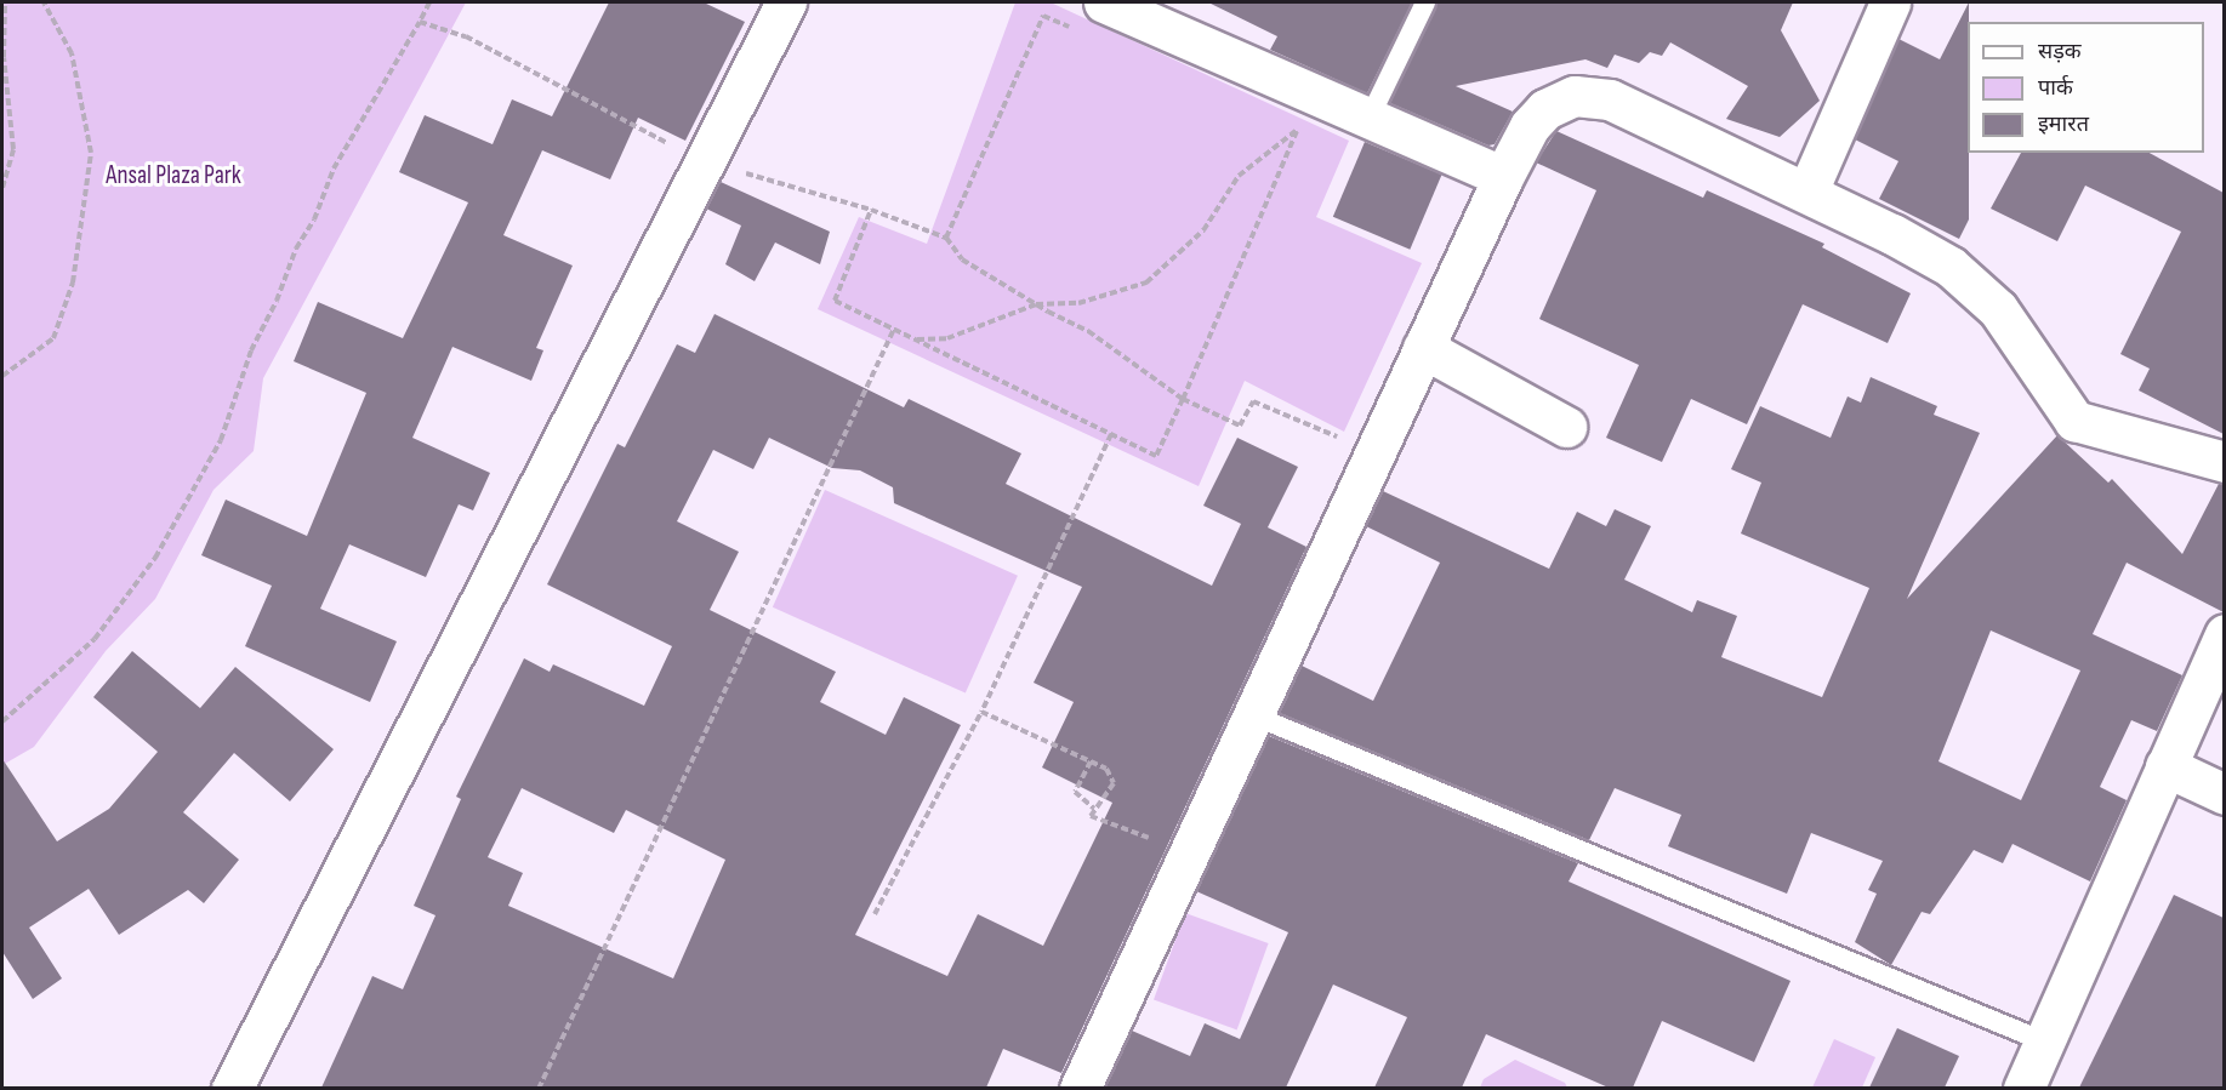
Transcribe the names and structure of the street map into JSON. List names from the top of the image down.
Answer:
{
  "parks": ["Ansal Plaza Park"],
  "legend": ["सड़क", "पार्क", "इमारत"]
}
